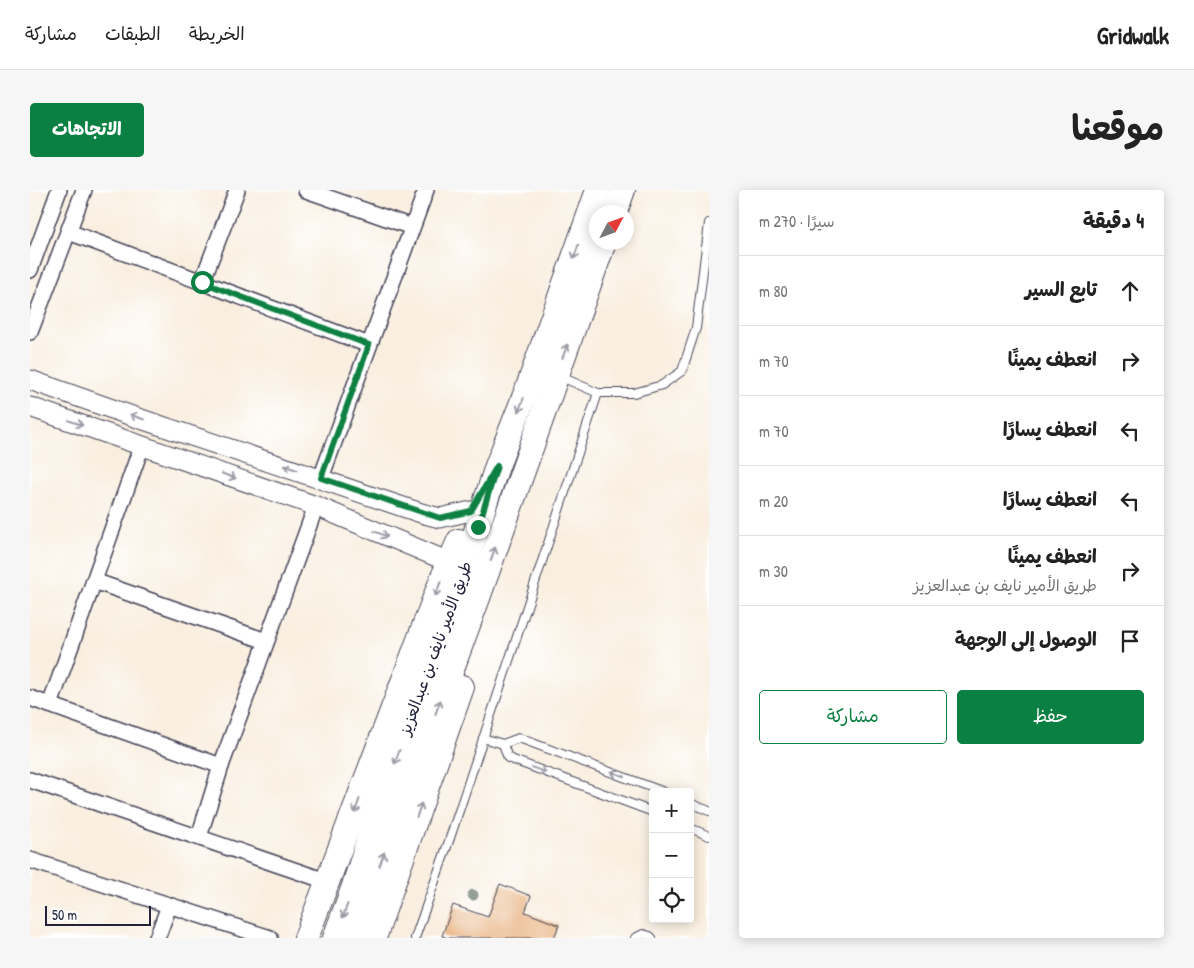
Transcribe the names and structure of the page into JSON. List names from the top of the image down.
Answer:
{
  "streets": {
    "main road": ["طريق الأمير نايف بن عبدالعزيز"]
  },
  "scale_bar": "50 m",
  "north": "top right",
  "page": {
    "header": "Gridwalk",
    "nav": ["الخريطة", "الطبقات", "مشاركة"],
    "title": "موقعنا",
    "buttons": [
      "الاتجاهات",
      ["حفظ", "مشاركة"]
    ],
    "heading": ["4 دقيقة", "سيرًا · 270 m"],
    "list": [
      ["تابع السير", "80 m"],
      ["انعطف يمينًا", "70 m"],
      ["انعطف يسارًا", "70 m"],
      ["انعطف يسارًا", "20 m"],
      ["انعطف يمينًا", "طريق الأمير نايف بن عبدالعزيز", "30 m"],
      "الوصول إلى الوجهة"
    ],
    "map_buttons": ["+", "−"],
    "scale": "50 m"
  }
}
